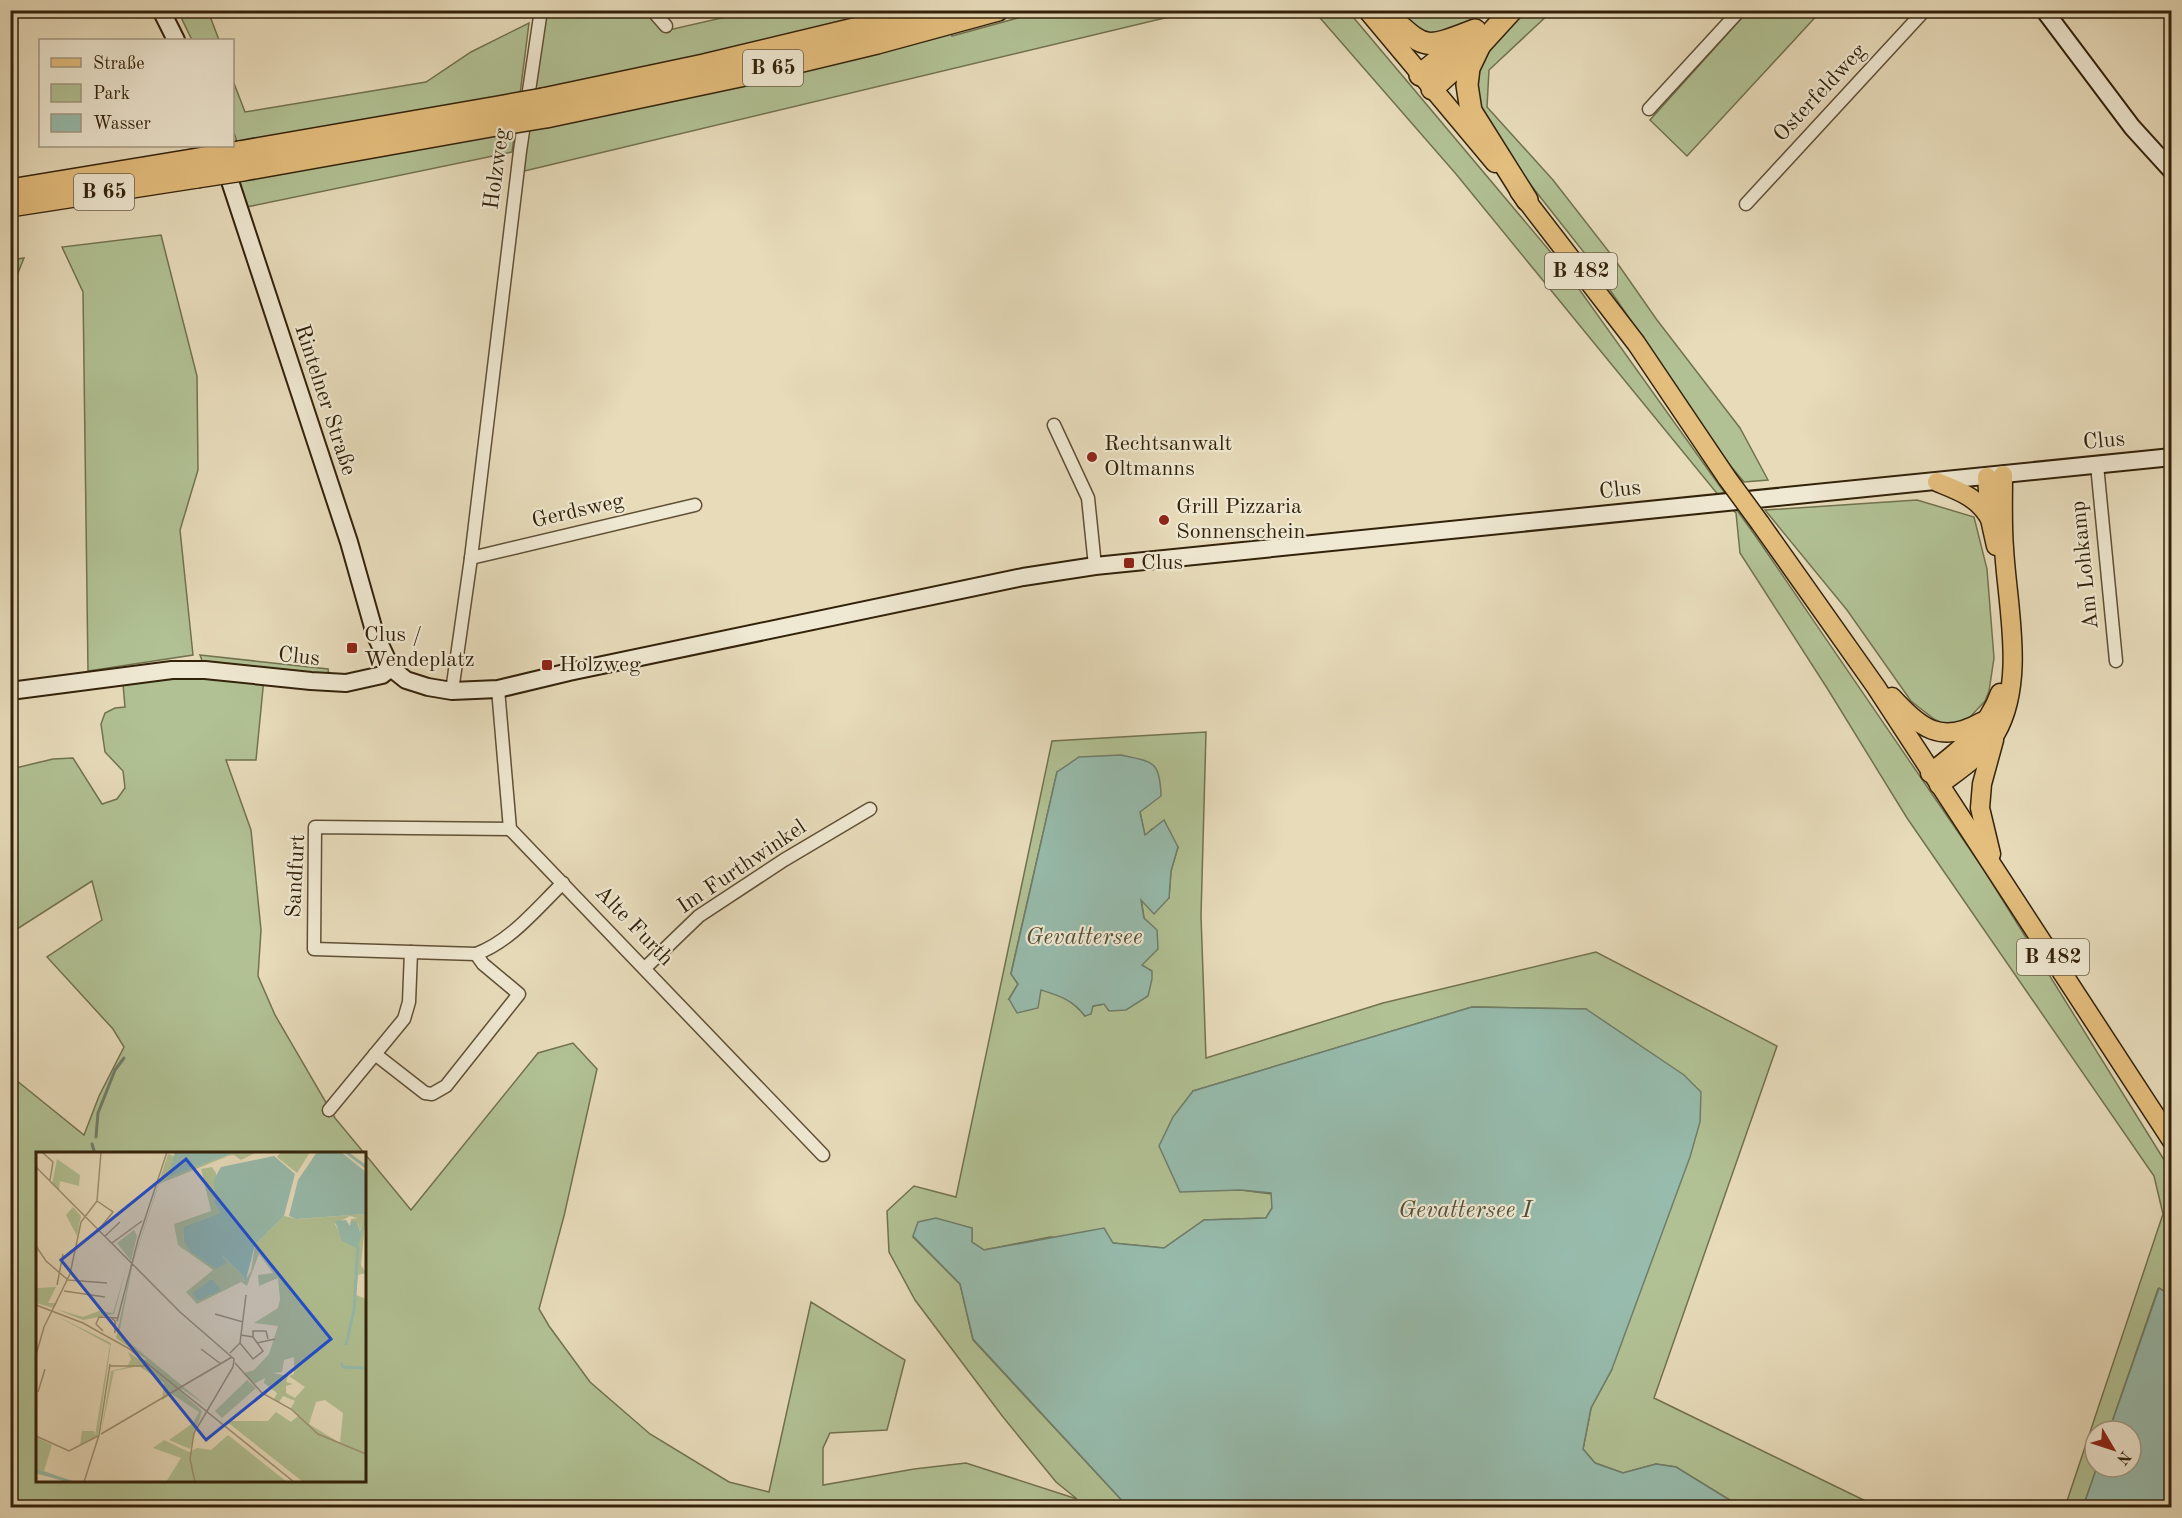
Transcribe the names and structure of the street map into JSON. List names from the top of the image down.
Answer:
{
  "streets": {
    "highway": ["B 65"],
    "main road": ["B 482", "Rintelner Straße", "Clus"],
    "street": [
      "Osterfeldweg",
      "Holzweg",
      "Gerdsweg",
      "Am Lohkamp",
      "Im Furthwinkel",
      "Sandfurt",
      "Alte Furth"
    ]
  },
  "crossings": [
    ["Holzweg", "Clus"],
    ["Holzweg", "Gerdsweg"],
    ["Rintelner Straße", "Clus"],
    ["Clus", "Am Lohkamp"],
    ["Im Furthwinkel", "Alte Furth"],
    ["Sandfurt", "Alte Furth"]
  ],
  "water": ["Gevattersee", "Gevattersee I"],
  "places": {
    "other": ["Rechtsanwalt Oltmanns", "Grill Pizzaria Sonnenschein"],
    "transit": ["Clus", "Clus / Wendeplatz", "Holzweg"]
  },
  "legend": ["Straße", "Park", "Wasser"],
  "north": "bottom right"
}
